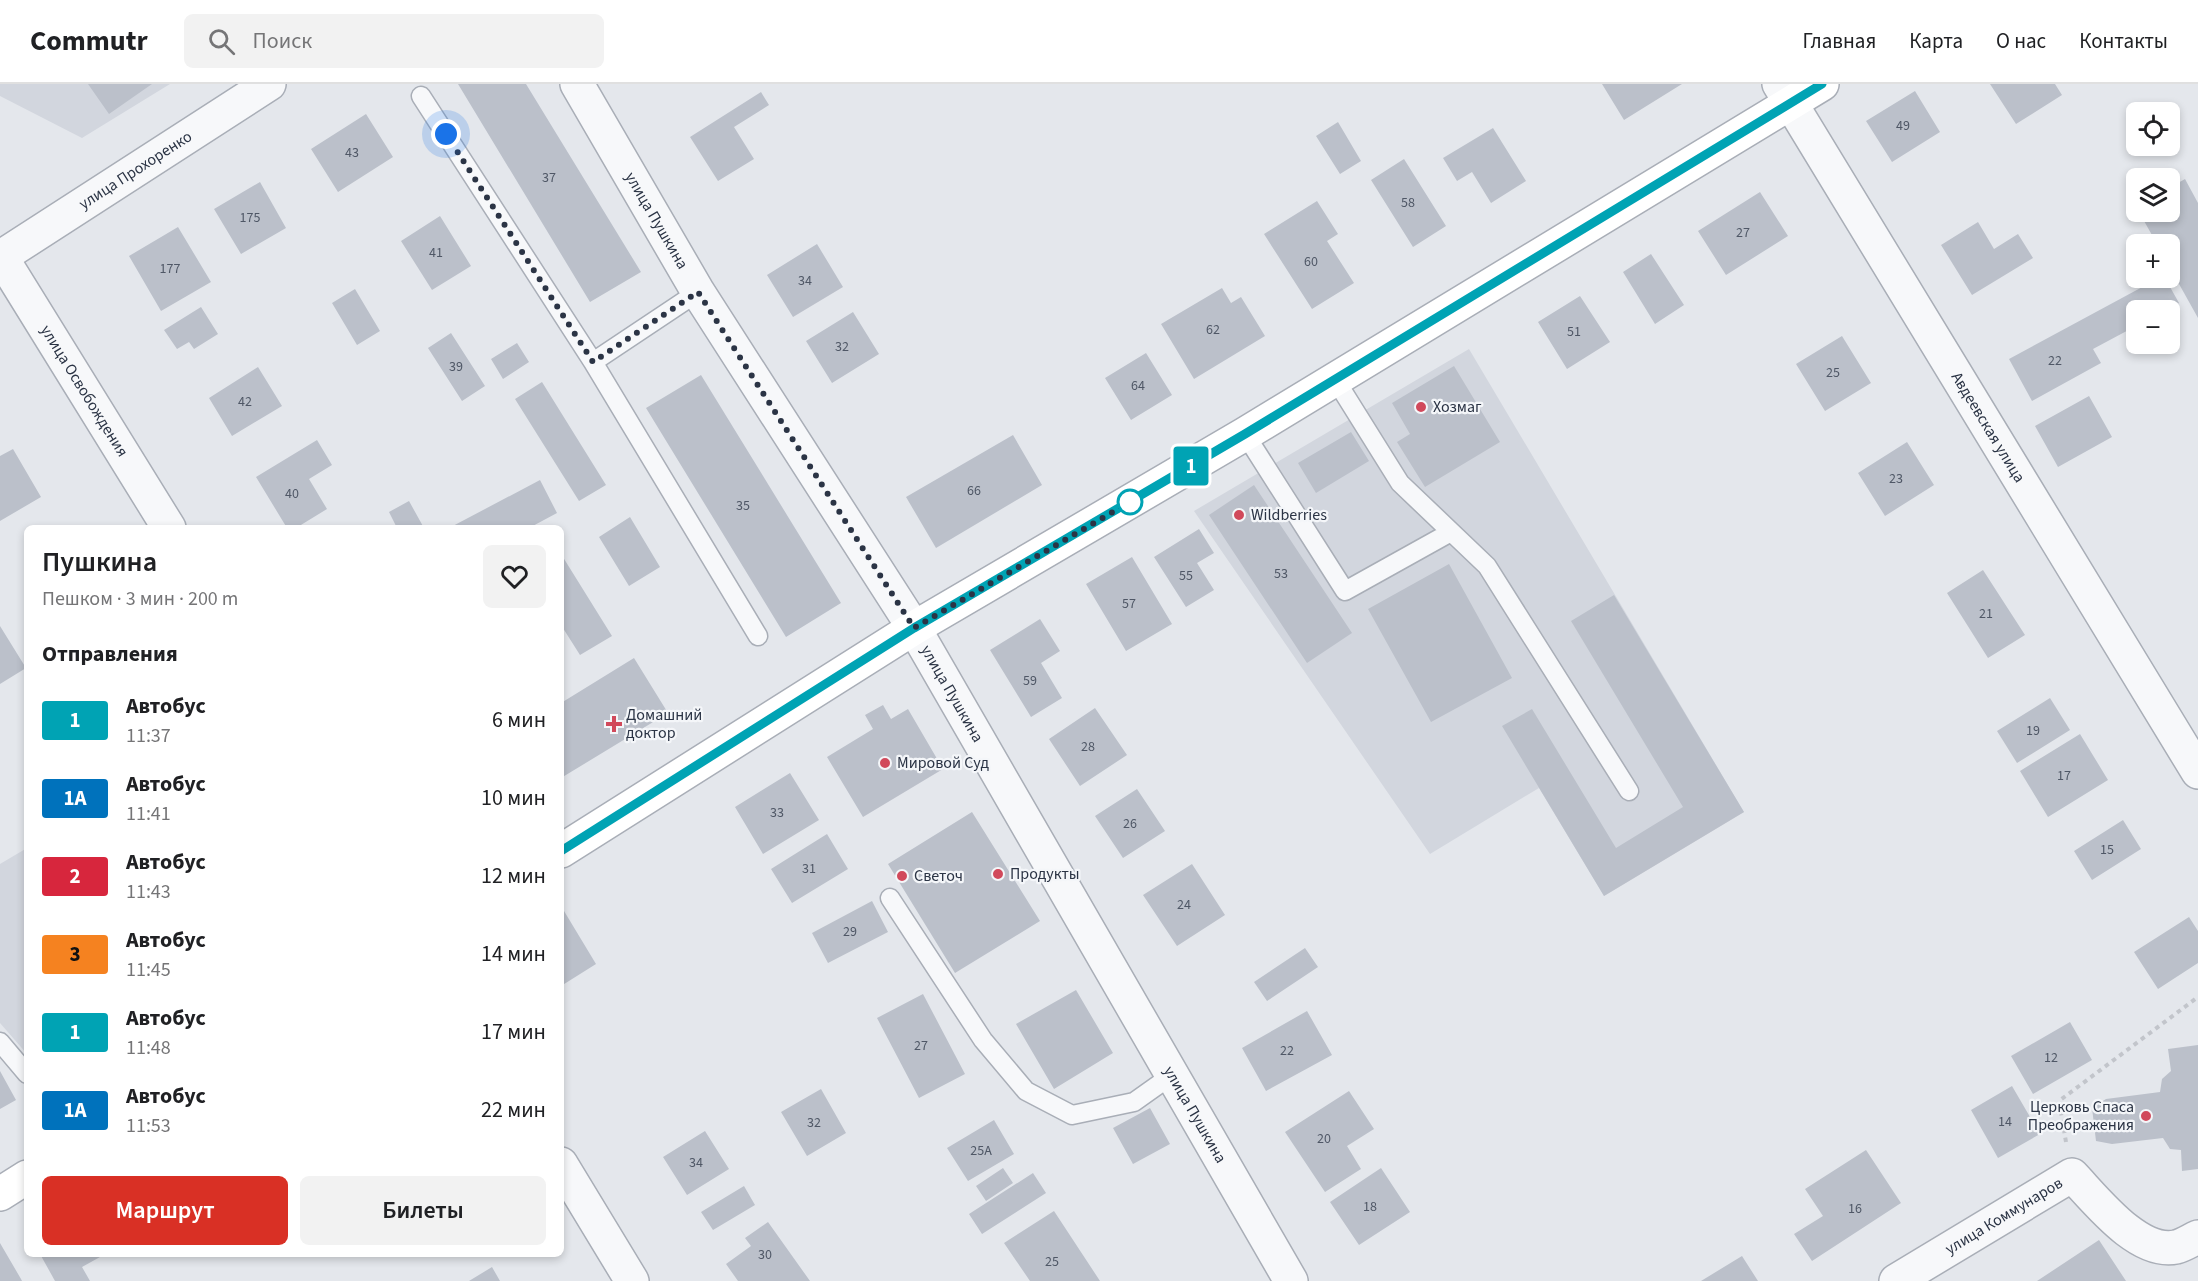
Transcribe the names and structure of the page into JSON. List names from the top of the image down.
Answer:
{
  "streets": {
    "street": [
      "улица Прохоренко",
      "улица Пушкина",
      "улица Освобождения",
      "Авдеевская улица",
      "улица Коммунаров"
    ]
  },
  "crossings": [
    ["улица Прохоренко", "улица Освобождения"]
  ],
  "places": {
    "other": [
      "Хозмаг",
      "Wildberries",
      "Мировой Суд",
      "Продукты",
      "Светоч",
      "Церковь Спаса Преображения"
    ],
    "health": ["Домашний доктор"]
  },
  "lines": ["bus line 1"],
  "house_numbers": [
    "49",
    "43",
    "37",
    "58",
    "175",
    "27",
    "41",
    "60",
    "177",
    "34",
    "62",
    "51",
    "32",
    "22",
    "39",
    "25",
    "64",
    "42",
    "23",
    "66",
    "40",
    "35",
    "53",
    "55",
    "57",
    "21",
    "59",
    "19",
    "28",
    "17",
    "33",
    "26",
    "15",
    "31",
    "24",
    "29",
    "27",
    "22",
    "12",
    "14",
    "32",
    "20",
    "25А",
    "34",
    "18",
    "16",
    "30",
    "25"
  ],
  "page": {
    "header": "Commutr",
    "search": "Поиск",
    "nav": [
      "Главная",
      "Карта",
      "О нас",
      "Контакты"
    ],
    "on_map": "1",
    "map_buttons": ["+", "−"],
    "heading": [
      ["Пушкина", "Пешком · 3 мин · 200 m"],
      "Отправления"
    ],
    "list": [
      {
        "mark": "1",
        "name": "Автобус",
        "note": "11:37",
        "value": "6 мин"
      },
      {
        "mark": "1А",
        "name": "Автобус",
        "note": "11:41",
        "value": "10 мин"
      },
      {
        "mark": "2",
        "name": "Автобус",
        "note": "11:43",
        "value": "12 мин"
      },
      {
        "mark": "3",
        "name": "Автобус",
        "note": "11:45",
        "value": "14 мин"
      },
      {
        "mark": "1",
        "name": "Автобус",
        "note": "11:48",
        "value": "17 мин"
      },
      {
        "mark": "1А",
        "name": "Автобус",
        "note": "11:53",
        "value": "22 мин"
      }
    ],
    "buttons": ["Маршрут", "Билеты"]
  }
}
